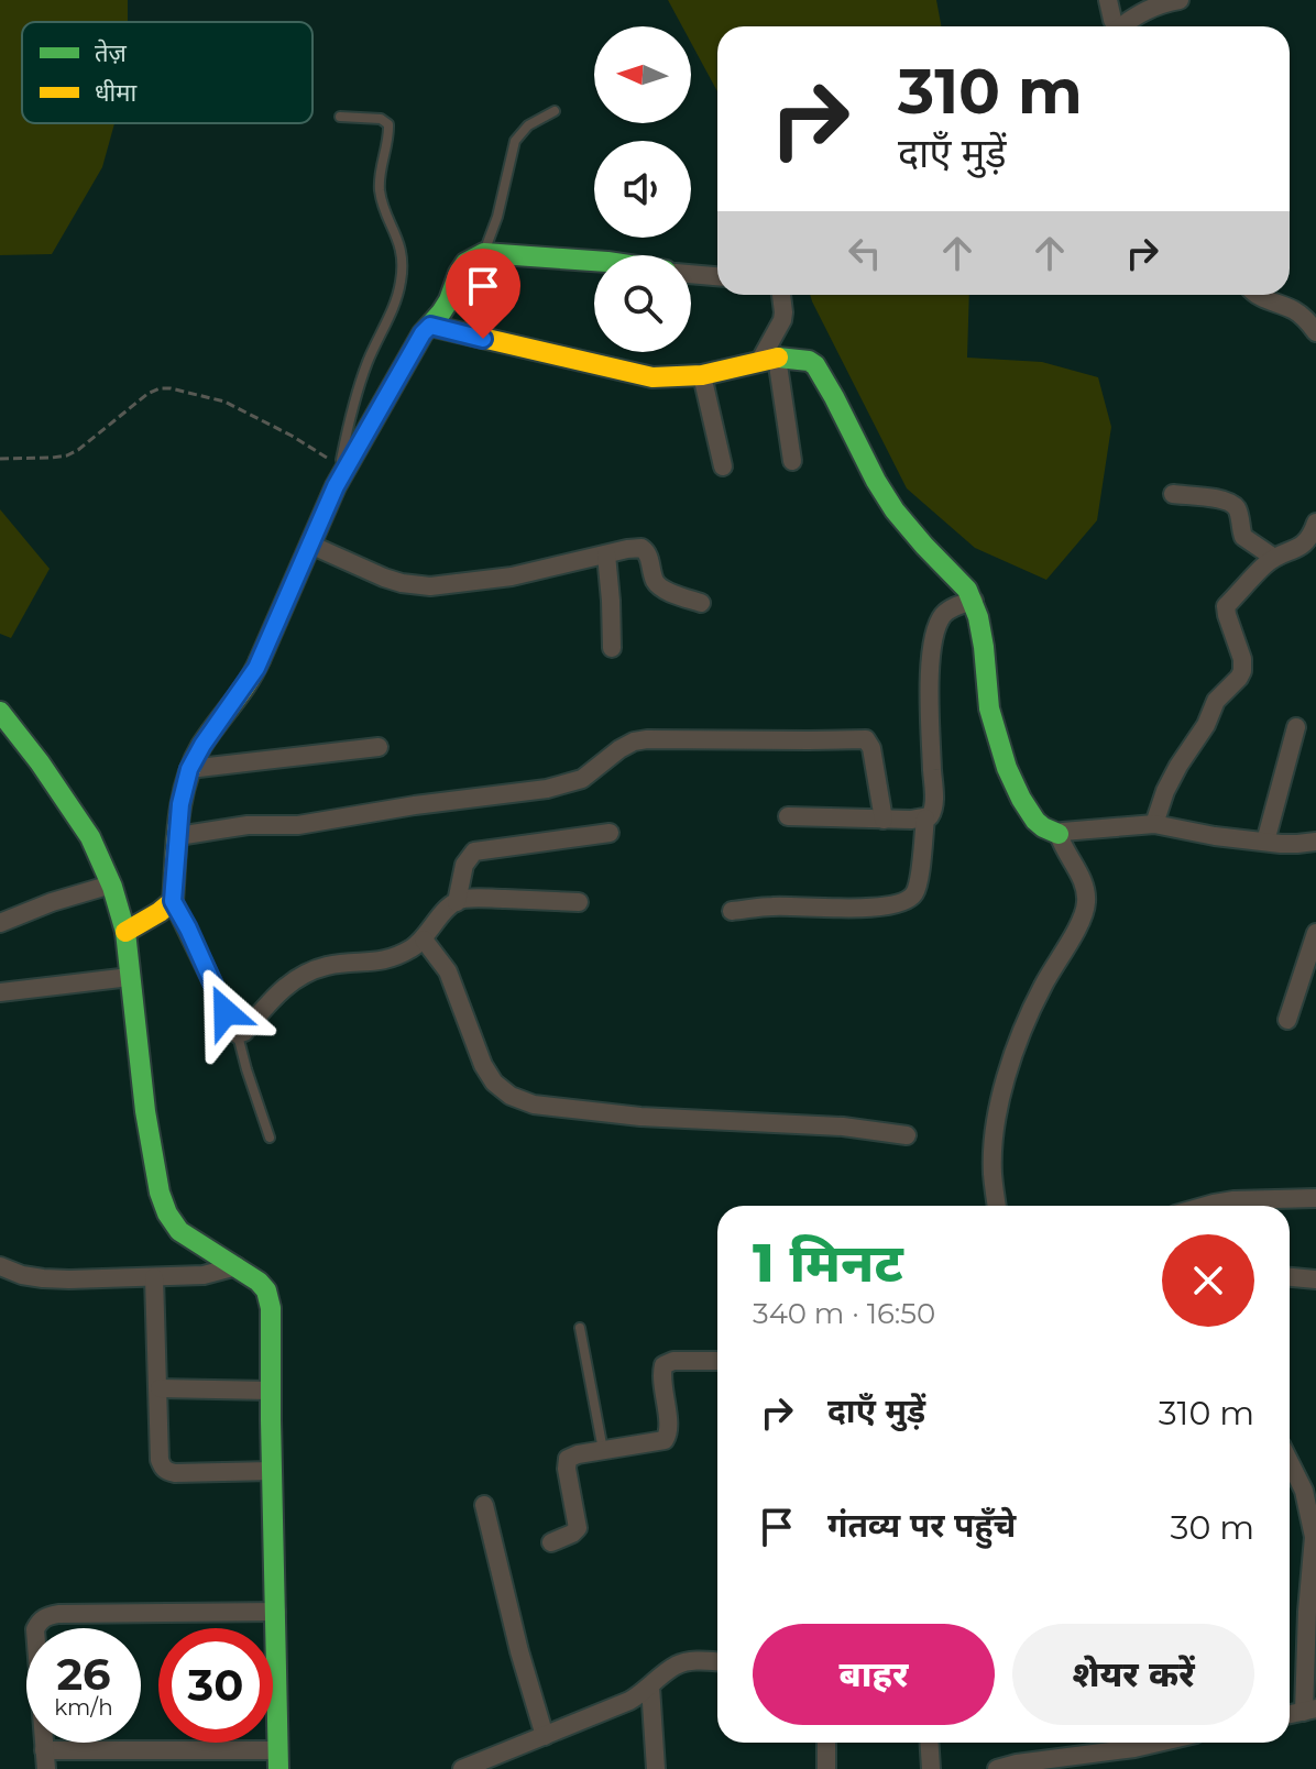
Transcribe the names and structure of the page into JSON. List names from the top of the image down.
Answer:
{
  "legend": ["तेज़", "धीमा"],
  "north": "left",
  "page": {
    "turn": ["310 m", "दाएँ मुड़ें"],
    "heading": ["1 मिनट", "340 m · 16:50"],
    "list": [
      {
        "name": "दाएँ मुड़ें",
        "value": "310 m"
      },
      {
        "name": "गंतव्य पर पहुँचे",
        "value": "30 m"
      }
    ],
    "buttons": ["बाहर", "शेयर करें"],
    "speed": "26 km/h",
    "limit": "30"
  }
}
